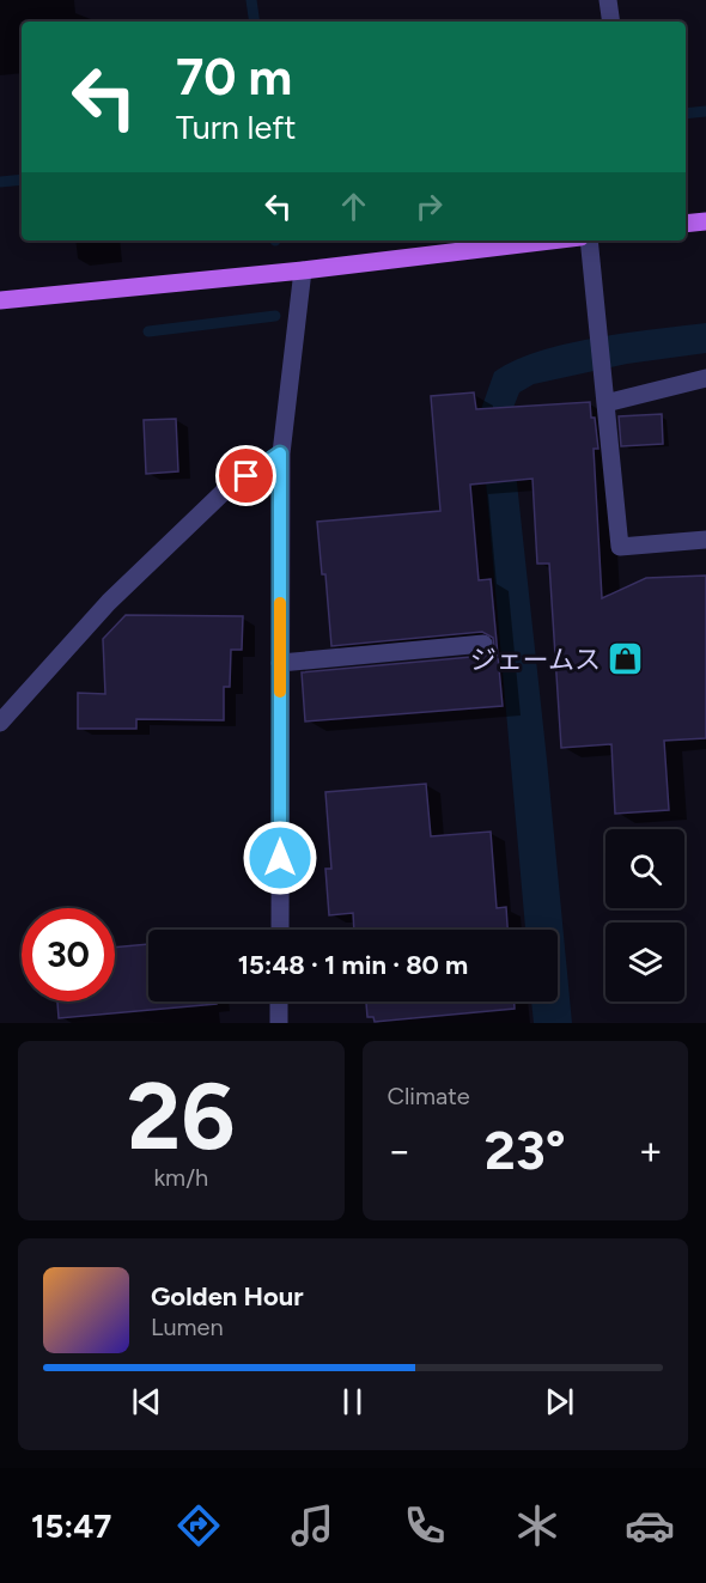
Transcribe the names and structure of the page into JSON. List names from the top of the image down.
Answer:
{
  "places": {
    "shop": ["ジェームス"]
  },
  "page": {
    "turn": ["70 m", "Turn left"],
    "limit": "30",
    "trip": "15:48 · 1 min · 80 m",
    "tile": [
      ["26", "km/h"],
      "Climate"
    ],
    "heat": ["−", "23°", "+"],
    "song": ["Golden Hour", "Lumen"],
    "tabs": "15:47"
  }
}
